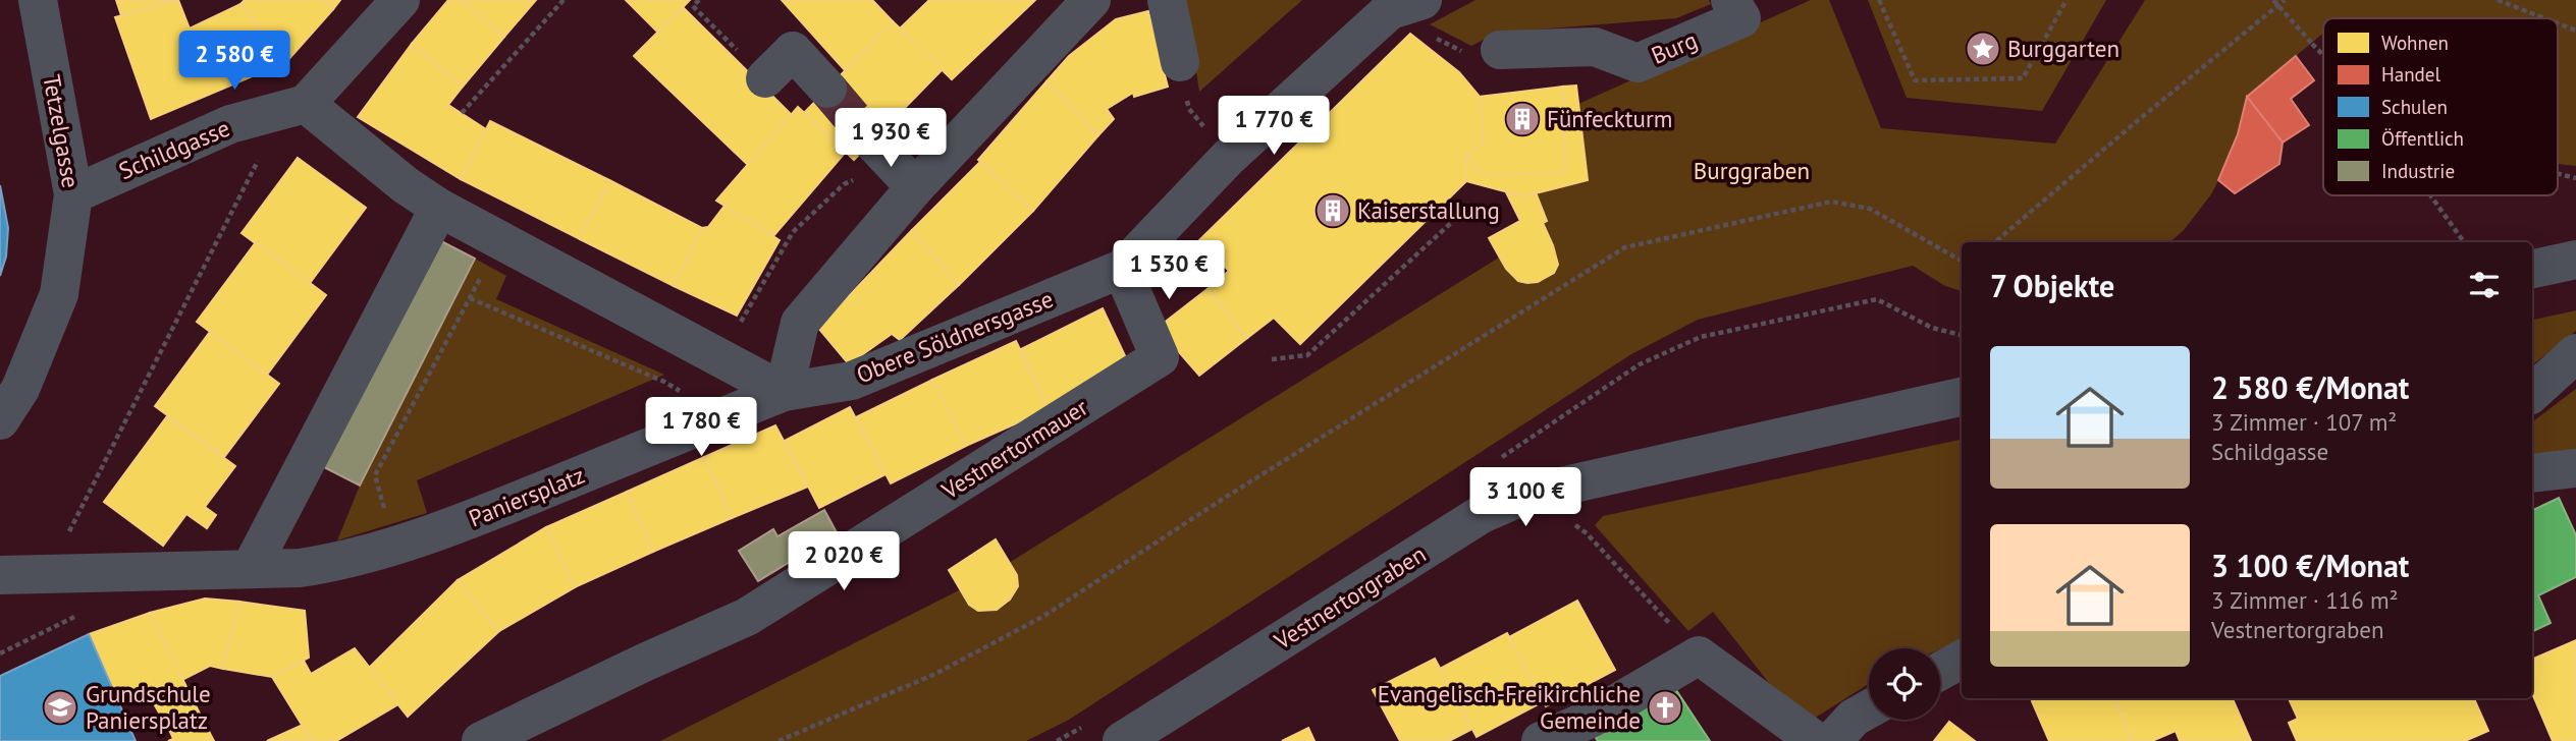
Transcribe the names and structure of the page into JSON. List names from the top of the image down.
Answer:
{
  "streets": {
    "street": [
      "Burg",
      "Tetzelgasse",
      "Schildgasse",
      "Obere Söldnersgasse",
      "Vestnertormauer",
      "Paniersplatz",
      "Vestnertorgraben"
    ]
  },
  "crossings": [
    ["Tetzelgasse", "Schildgasse"],
    ["Obere Söldnersgasse", "Vestnertormauer"],
    ["Obere Söldnersgasse", "Paniersplatz"]
  ],
  "parks": ["Burggraben"],
  "places": {
    "place": ["Burggarten"],
    "building": ["Fünfeckturm", "Kaiserstallung"],
    "school or university": ["Grundschule Paniersplatz"],
    "church": ["Evangelisch-Freikirchliche Gemeinde"]
  },
  "legend": [
    "Wohnen",
    "Handel",
    "Schulen",
    "Öffentlich",
    "Industrie"
  ],
  "page": {
    "price": [
      "2 580 €",
      "1 770 €",
      "1 930 €",
      "1 530 €",
      "1 780 €",
      "3 100 €",
      "2 020 €"
    ],
    "heading": "7 Objekte",
    "list": [
      {
        "name": "2 580 €/Monat",
        "note": "3 Zimmer · 107 m² · Schildgasse"
      },
      {
        "name": "3 100 €/Monat",
        "note": "3 Zimmer · 116 m² · Vestnertorgraben"
      }
    ]
  }
}
